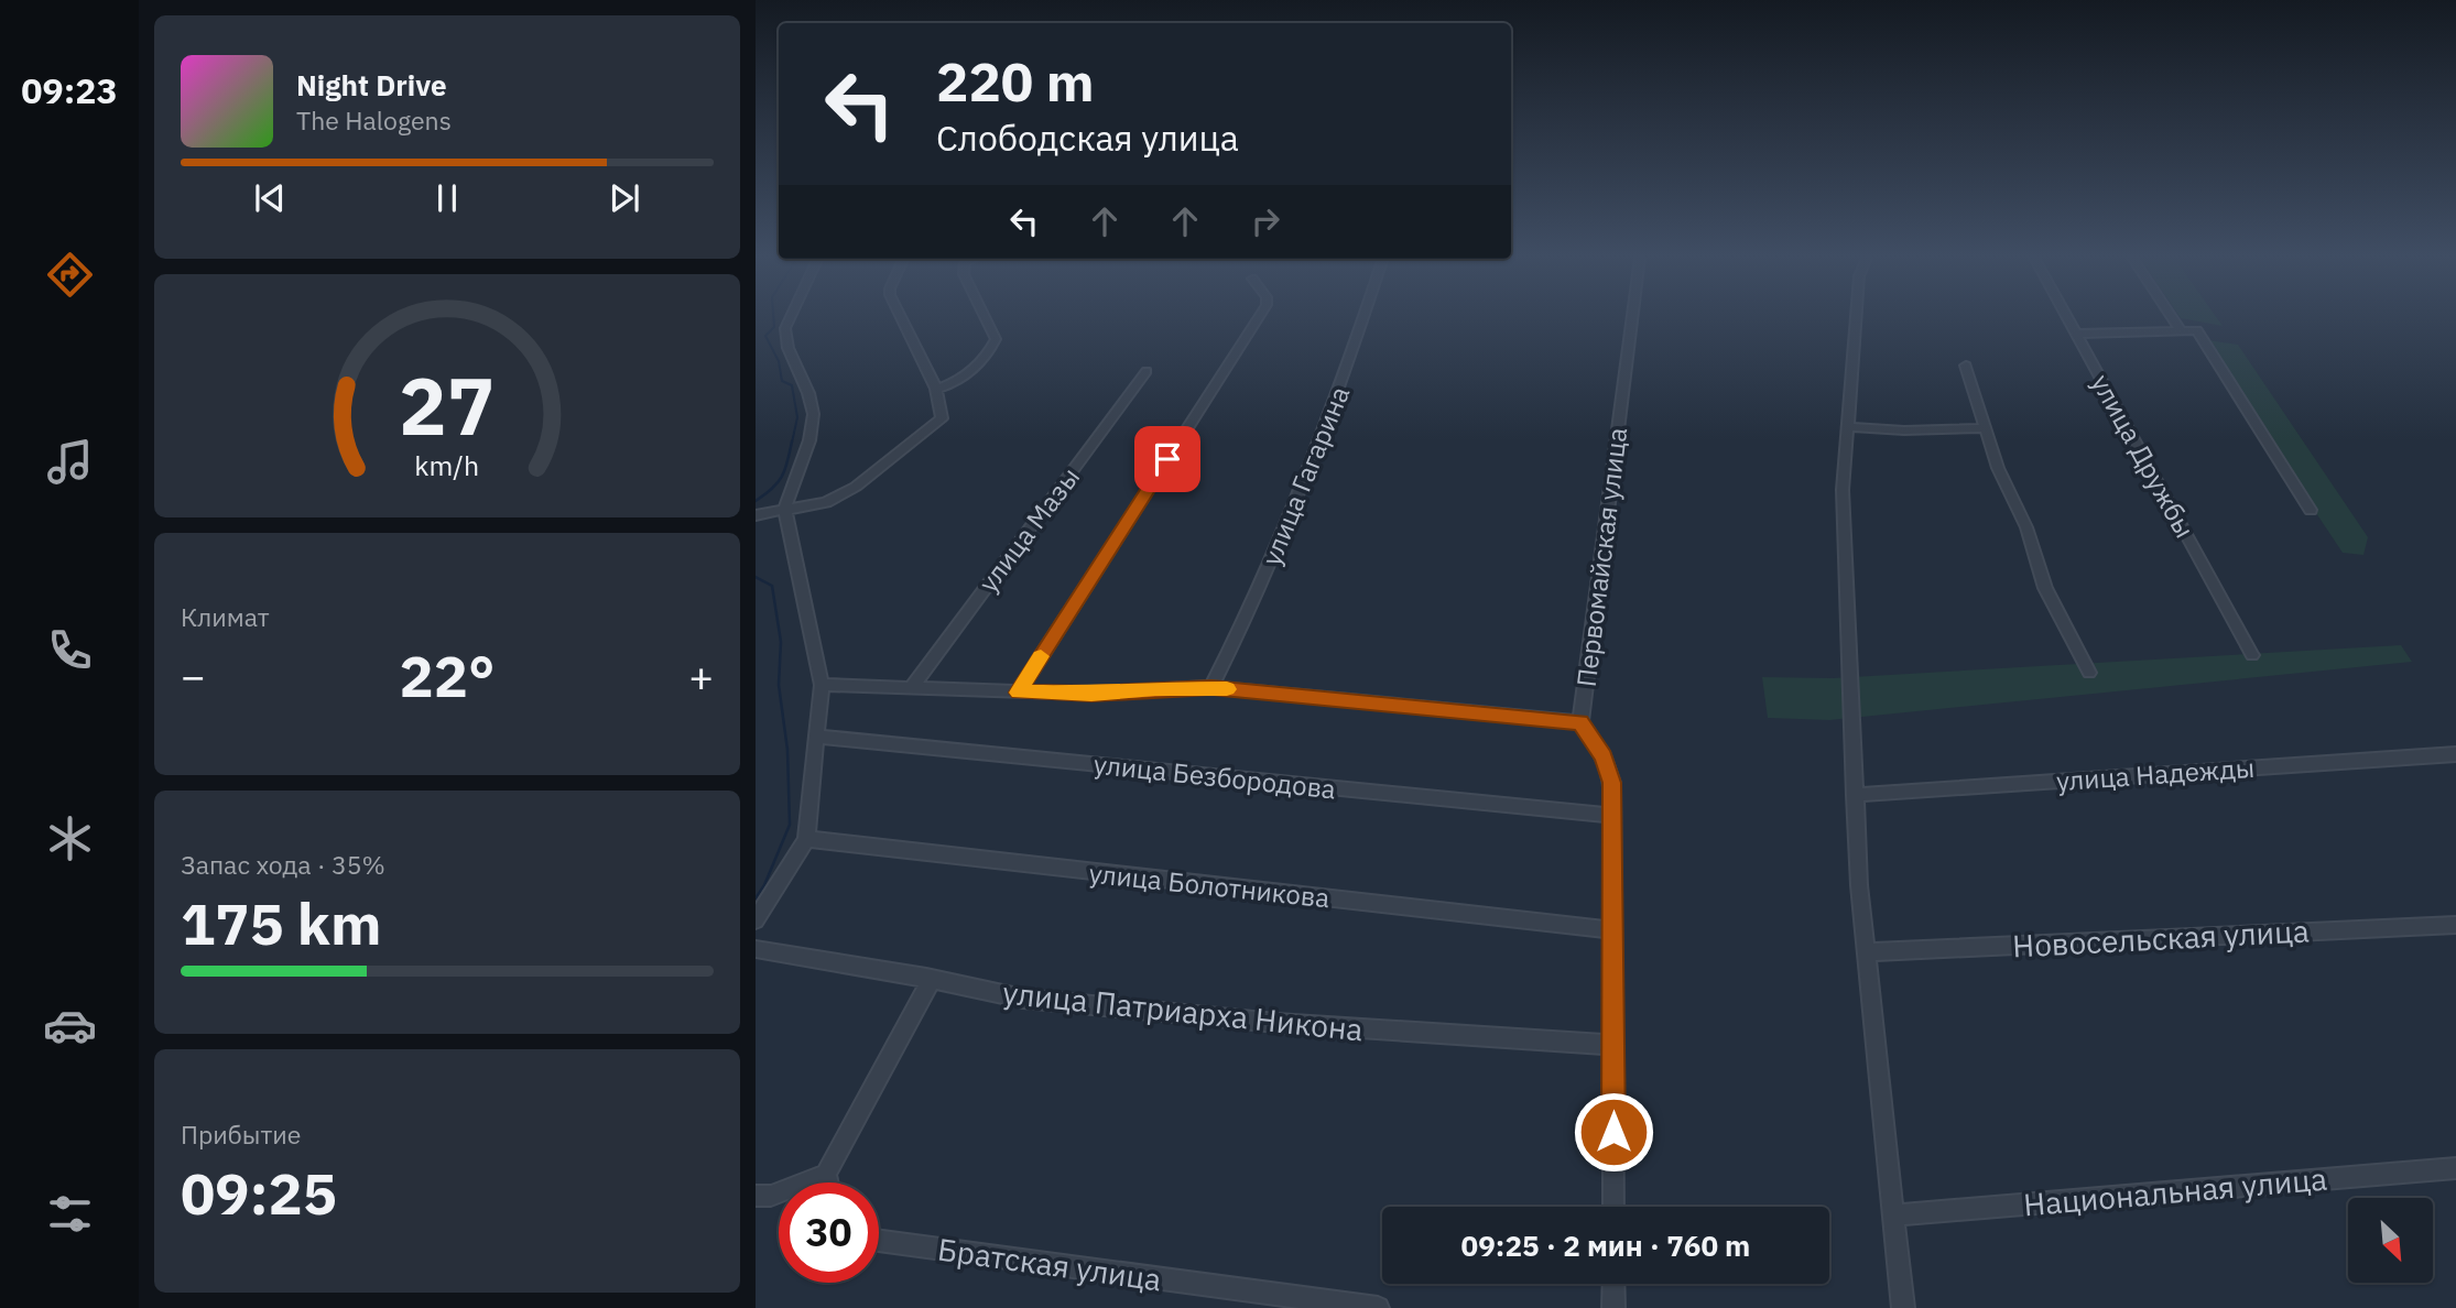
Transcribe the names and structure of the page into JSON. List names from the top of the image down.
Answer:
{
  "streets": {
    "street": [
      "улица Дружбы",
      "улица Гагарина",
      "улица Мазы",
      "Первомайская улица",
      "улица Надежды",
      "улица Безбородова",
      "улица Болотникова",
      "Новосельская улица",
      "улица Патриарха Никона",
      "Национальная улица",
      "Братская улица"
    ]
  },
  "crossings": [
    ["Первомайская улица", "улица Безбородова"],
    ["Первомайская улица", "улица Болотникова"],
    ["Первомайская улица", "улица Патриарха Никона"]
  ],
  "north": "bottom right",
  "page": {
    "tabs": "09:23",
    "turn": ["220 m", "Слободская улица"],
    "song": ["Night Drive", "The Halogens"],
    "tile": [
      "Климат",
      ["Запас хода · 35%", "175 km"],
      ["Прибытие", "09:25"]
    ],
    "heat": ["−", "22°", "+"],
    "limit": "30",
    "trip": "09:25 · 2 мин · 760 m",
    "gauge": ["27", "km/h"]
  }
}
